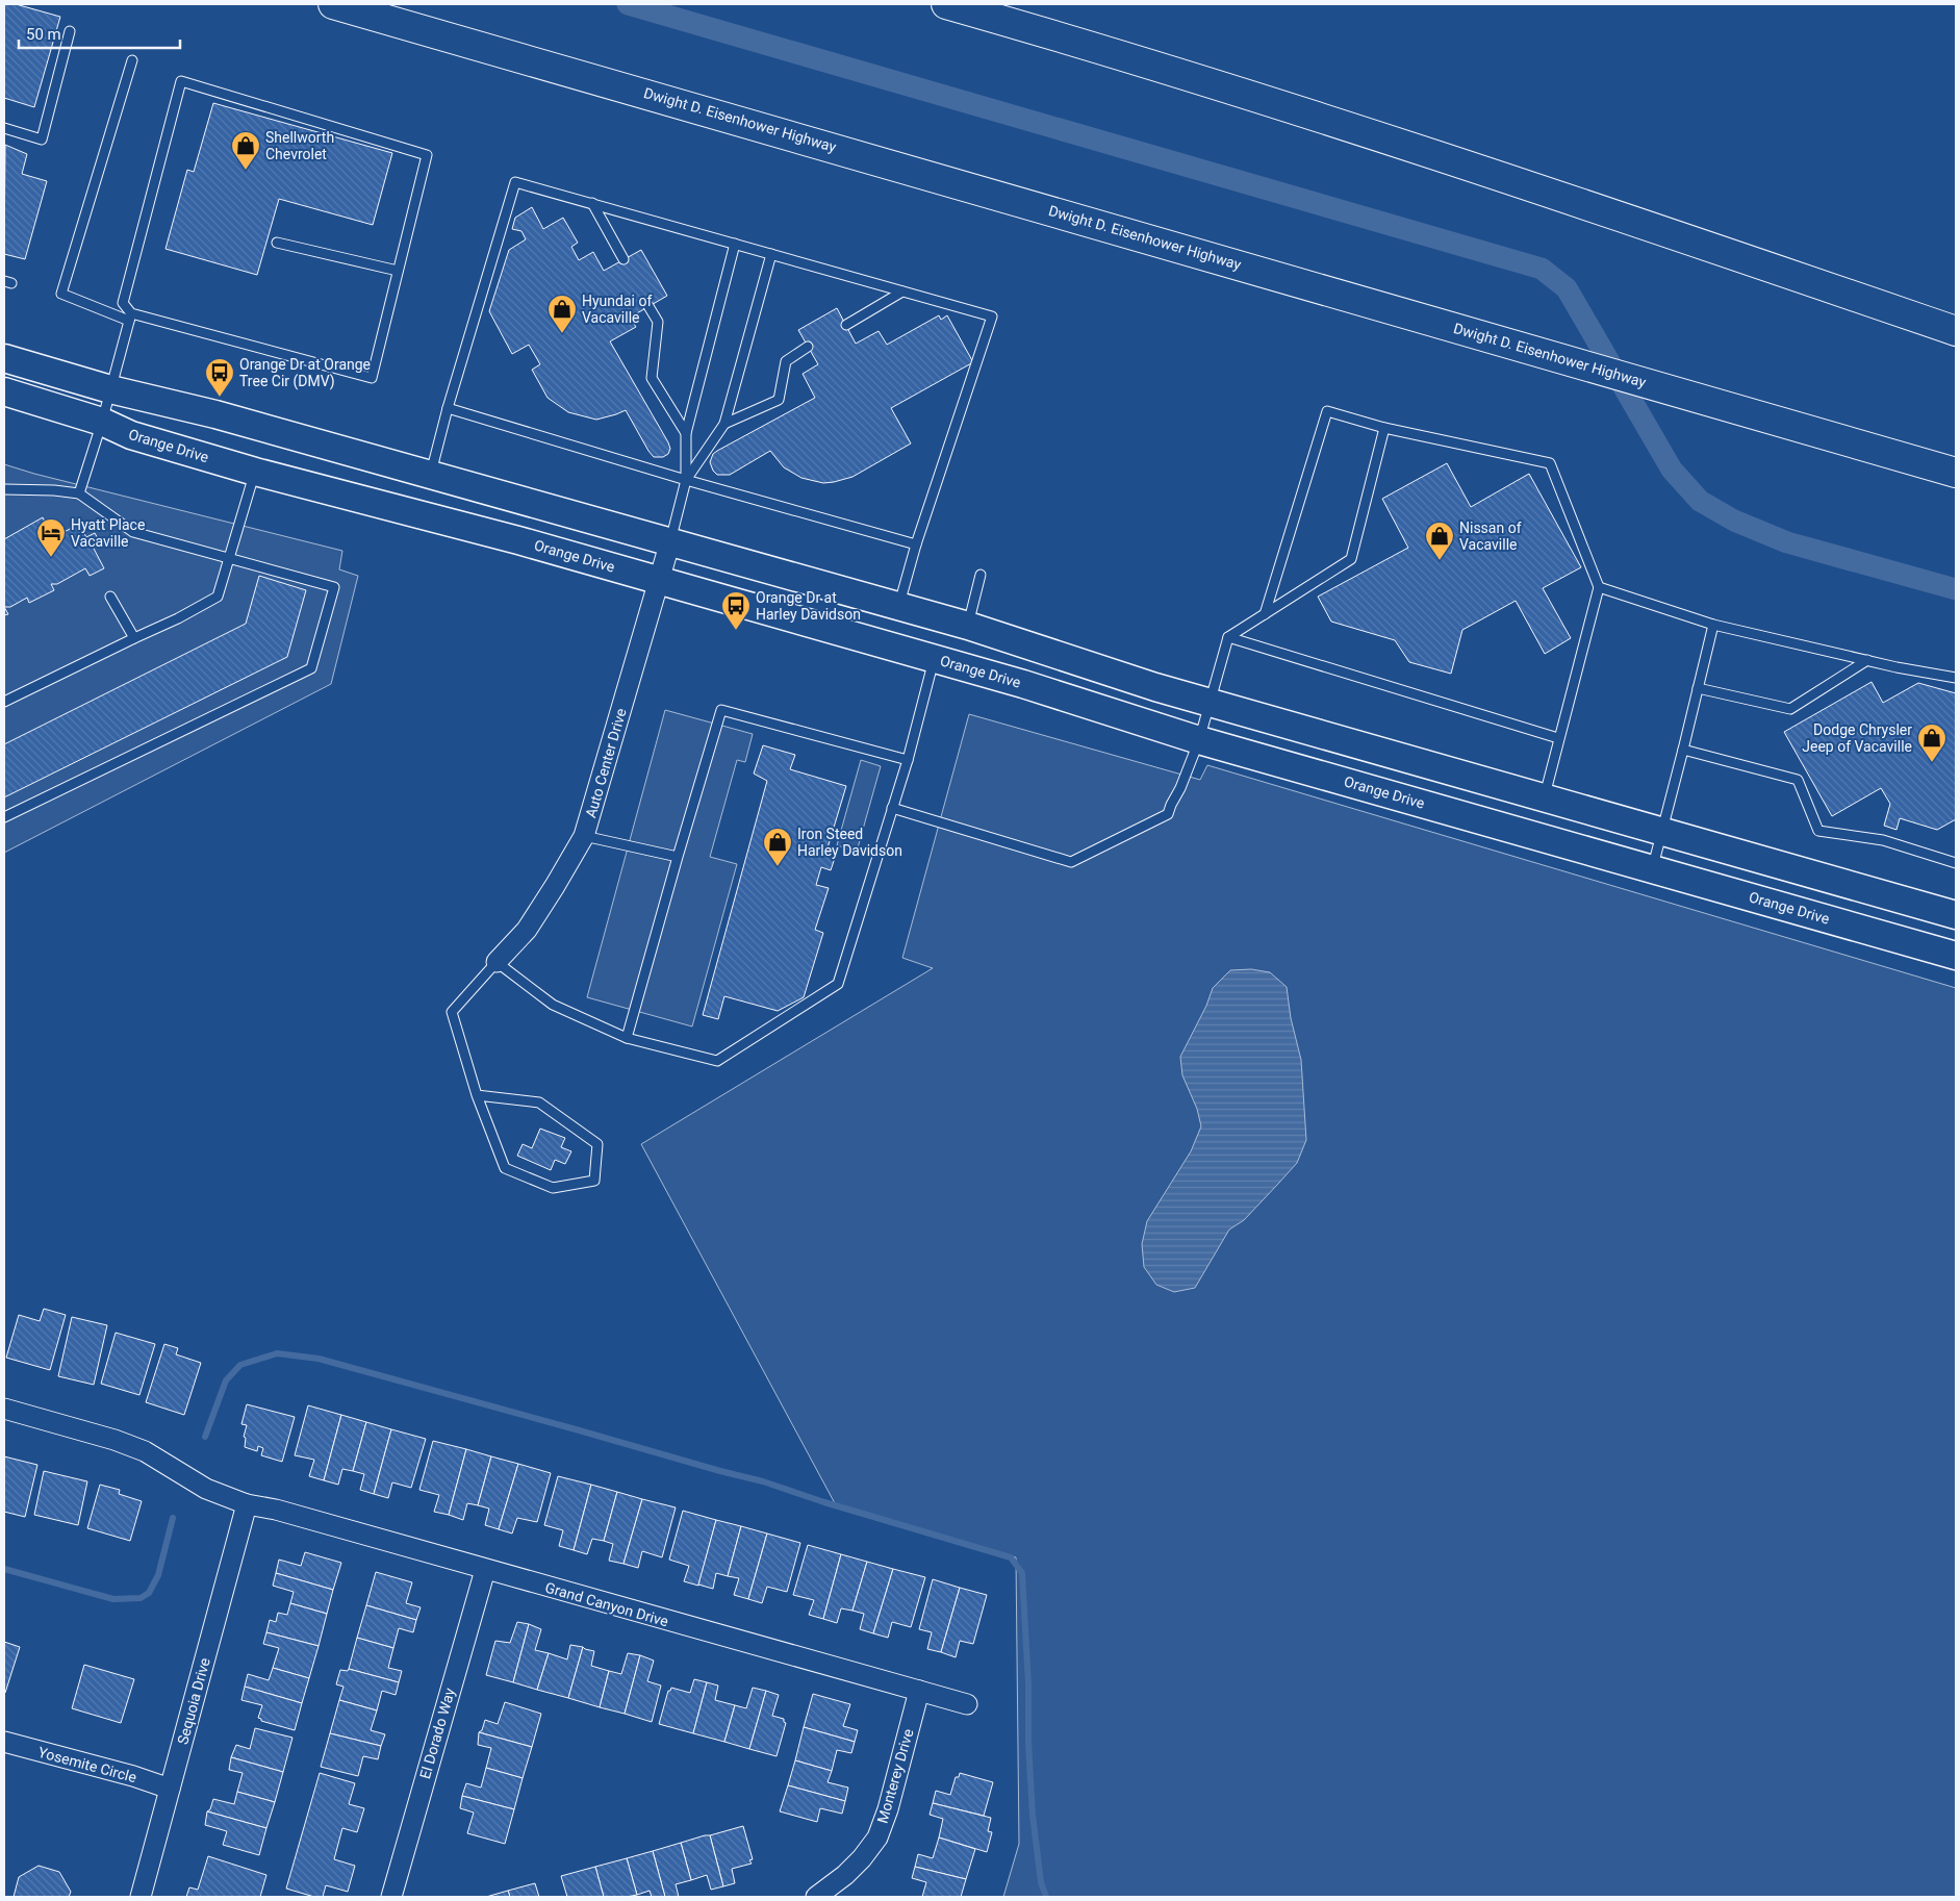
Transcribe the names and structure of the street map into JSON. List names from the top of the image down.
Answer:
{
  "streets": {
    "highway": ["Dwight D. Eisenhower Highway"],
    "street": [
      "Orange Drive",
      "Auto Center Drive",
      "Grand Canyon Drive",
      "Sequoia Drive",
      "El Dorado Way",
      "Yosemite Circle",
      "Monterey Drive"
    ]
  },
  "crossings": [
    ["Orange Drive", "Auto Center Drive"],
    ["Grand Canyon Drive", "Sequoia Drive"],
    ["Grand Canyon Drive", "El Dorado Way"],
    ["Grand Canyon Drive", "Monterey Drive"],
    ["Sequoia Drive", "Yosemite Circle"]
  ],
  "places": {
    "shop": [
      "Shellworth Chevrolet",
      "Hyundai of Vacaville",
      "Nissan of Vacaville",
      "Dodge Chrysler Jeep of Vacaville",
      "Iron Steed Harley Davidson"
    ],
    "bus stop": ["Orange Dr at Orange Tree Cir (DMV)", "Orange Dr at Harley Davidson"],
    "hotel": ["Hyatt Place Vacaville"]
  },
  "scale_bar": "50 m"
}
